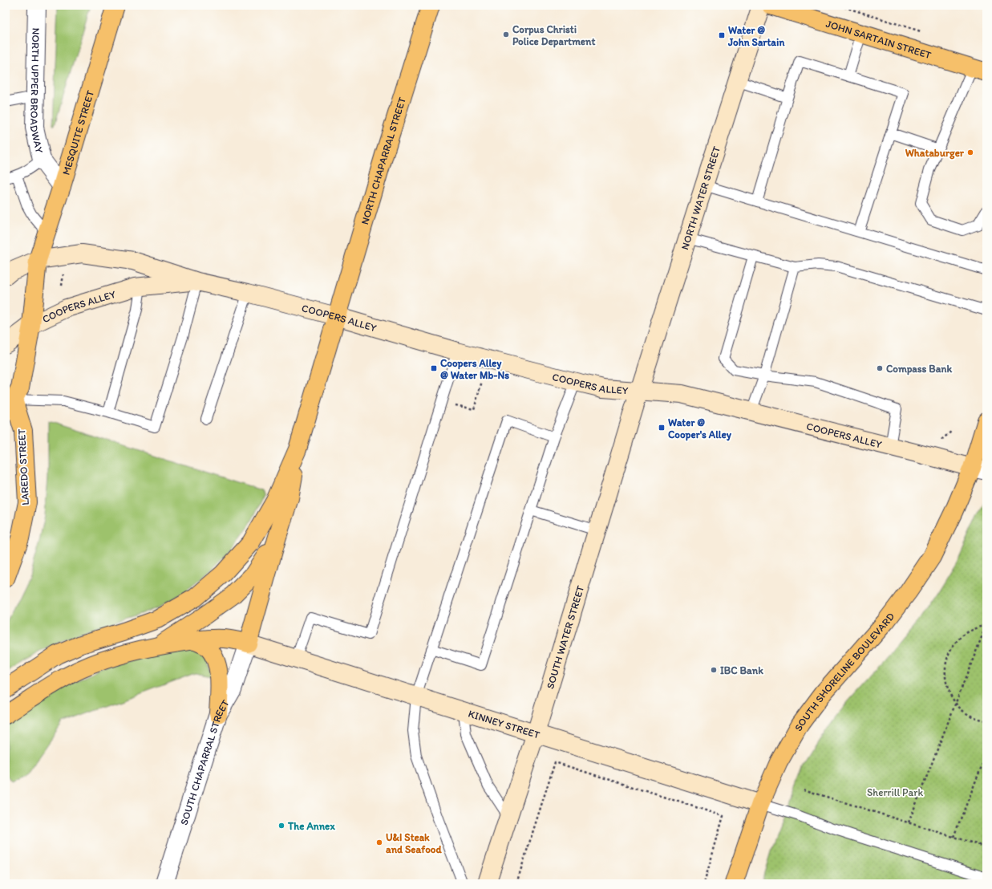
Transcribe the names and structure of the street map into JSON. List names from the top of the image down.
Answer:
{
  "streets": {
    "main road": [
      "JOHN SARTAIN STREET",
      "MESQUITE STREET",
      "NORTH CHAPARRAL STREET",
      "LAREDO STREET",
      "SOUTH SHORELINE BOULEVARD"
    ],
    "street": [
      "NORTH UPPER BROADWAY",
      "NORTH WATER STREET",
      "COOPERS ALLEY",
      "SOUTH WATER STREET",
      "KINNEY STREET",
      "SOUTH CHAPARRAL STREET"
    ]
  },
  "crossings": [
    ["NORTH UPPER BROADWAY", "MESQUITE STREET"],
    ["MESQUITE STREET", "COOPERS ALLEY"],
    ["NORTH CHAPARRAL STREET", "COOPERS ALLEY"],
    ["NORTH WATER STREET", "COOPERS ALLEY"],
    ["NORTH WATER STREET", "SOUTH WATER STREET"],
    ["COOPERS ALLEY", "SOUTH WATER STREET"],
    ["COOPERS ALLEY", "SOUTH SHORELINE BOULEVARD"],
    ["SOUTH WATER STREET", "KINNEY STREET"],
    ["SOUTH SHORELINE BOULEVARD", "KINNEY STREET"],
    ["KINNEY STREET", "SOUTH CHAPARRAL STREET"]
  ],
  "parks": ["Sherrill Park"],
  "places": {
    "other": [
      "Corpus Christi Police Department",
      "Whataburger",
      "Compass Bank",
      "IBC Bank",
      "The Annex",
      "U&I Steak and Seafood"
    ],
    "transit": ["Water @ John Sartain", "Coopers Alley @ Water Mb-Ns", "Water @ Cooper's Alley"]
  }
}
